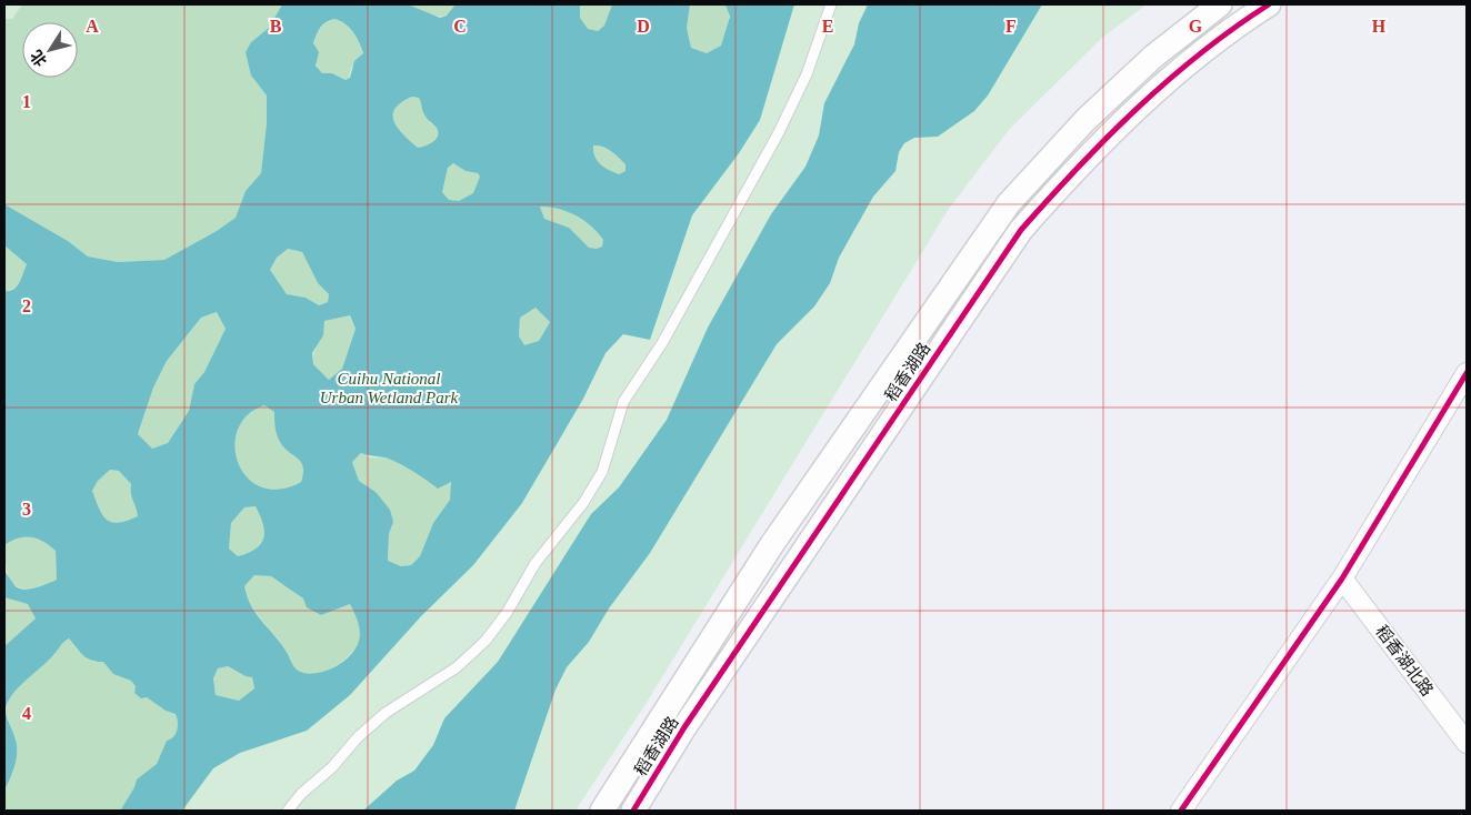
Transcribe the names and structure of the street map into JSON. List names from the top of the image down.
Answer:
{
  "streets": {
    "street": ["稻香湖路", "稻香湖北路"]
  },
  "parks": ["Cuihu National Urban Wetland Park"],
  "north": "bottom left",
  "grid": {
    "columns": [
      "A",
      "B",
      "C",
      "D",
      "E",
      "F",
      "G",
      "H"
    ],
    "rows": [
      "1",
      "2",
      "3",
      "4"
    ]
  }
}
